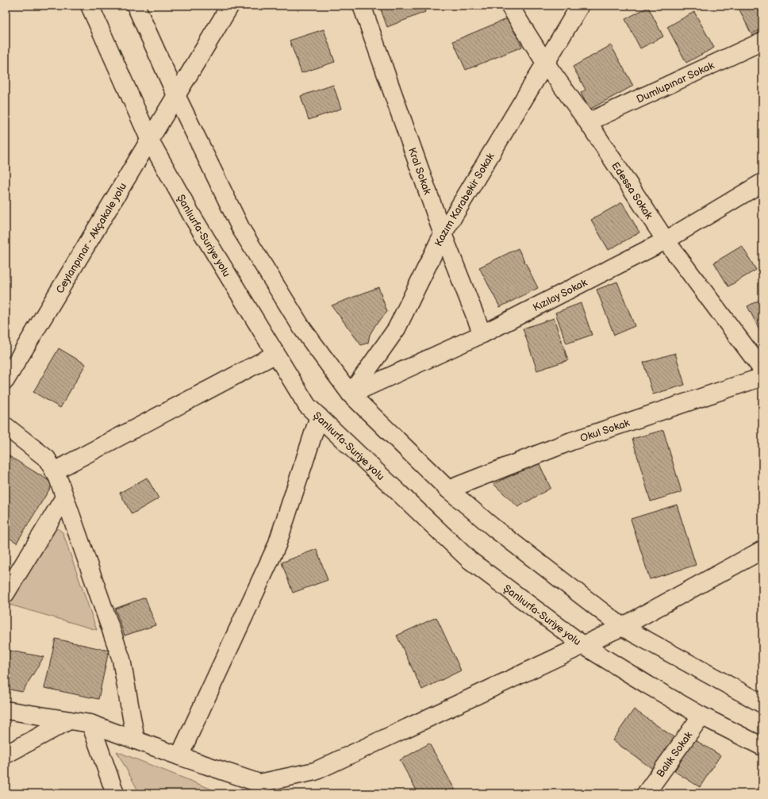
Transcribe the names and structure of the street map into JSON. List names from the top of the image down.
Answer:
{
  "streets": {
    "street": [
      "Dumlupınar Sokak",
      "Kral Sokak",
      "Edessa Sokak",
      "Kazım Karabekir Sokak",
      "Şanlıurfa-Suriye yolu",
      "Ceylanpınar - Akçakale yolu",
      "Kızılay Sokak",
      "Okul Sokak",
      "Balık Sokak"
    ]
  },
  "crossings": [
    ["Dumlupınar Sokak", "Edessa Sokak"],
    ["Kral Sokak", "Kazım Karabekir Sokak"],
    ["Kral Sokak", "Kızılay Sokak"],
    ["Edessa Sokak", "Kazım Karabekir Sokak"],
    ["Edessa Sokak", "Kızılay Sokak"],
    ["Kazım Karabekir Sokak", "Kızılay Sokak"],
    ["Şanlıurfa-Suriye yolu", "Ceylanpınar - Akçakale yolu"],
    ["Şanlıurfa-Suriye yolu", "Balık Sokak"]
  ]
}
